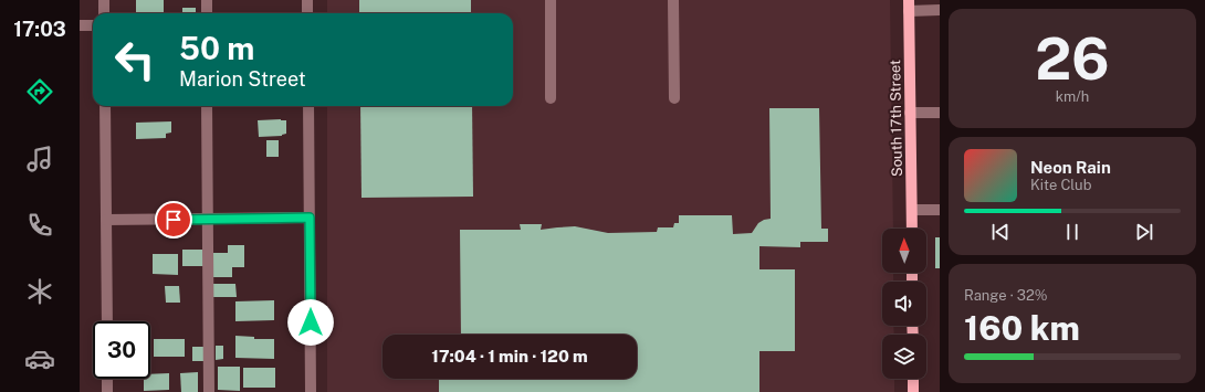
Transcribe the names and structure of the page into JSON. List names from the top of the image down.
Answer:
{
  "streets": {
    "main road": ["South 17th Street"]
  },
  "north": "top",
  "page": {
    "tabs": "17:03",
    "tile": [
      ["26", "km/h"],
      ["Range · 32%", "160 km"]
    ],
    "turn": ["50 m", "Marion Street"],
    "song": ["Neon Rain", "Kite Club"],
    "limit": "30",
    "trip": "17:04 · 1 min · 120 m"
  }
}
